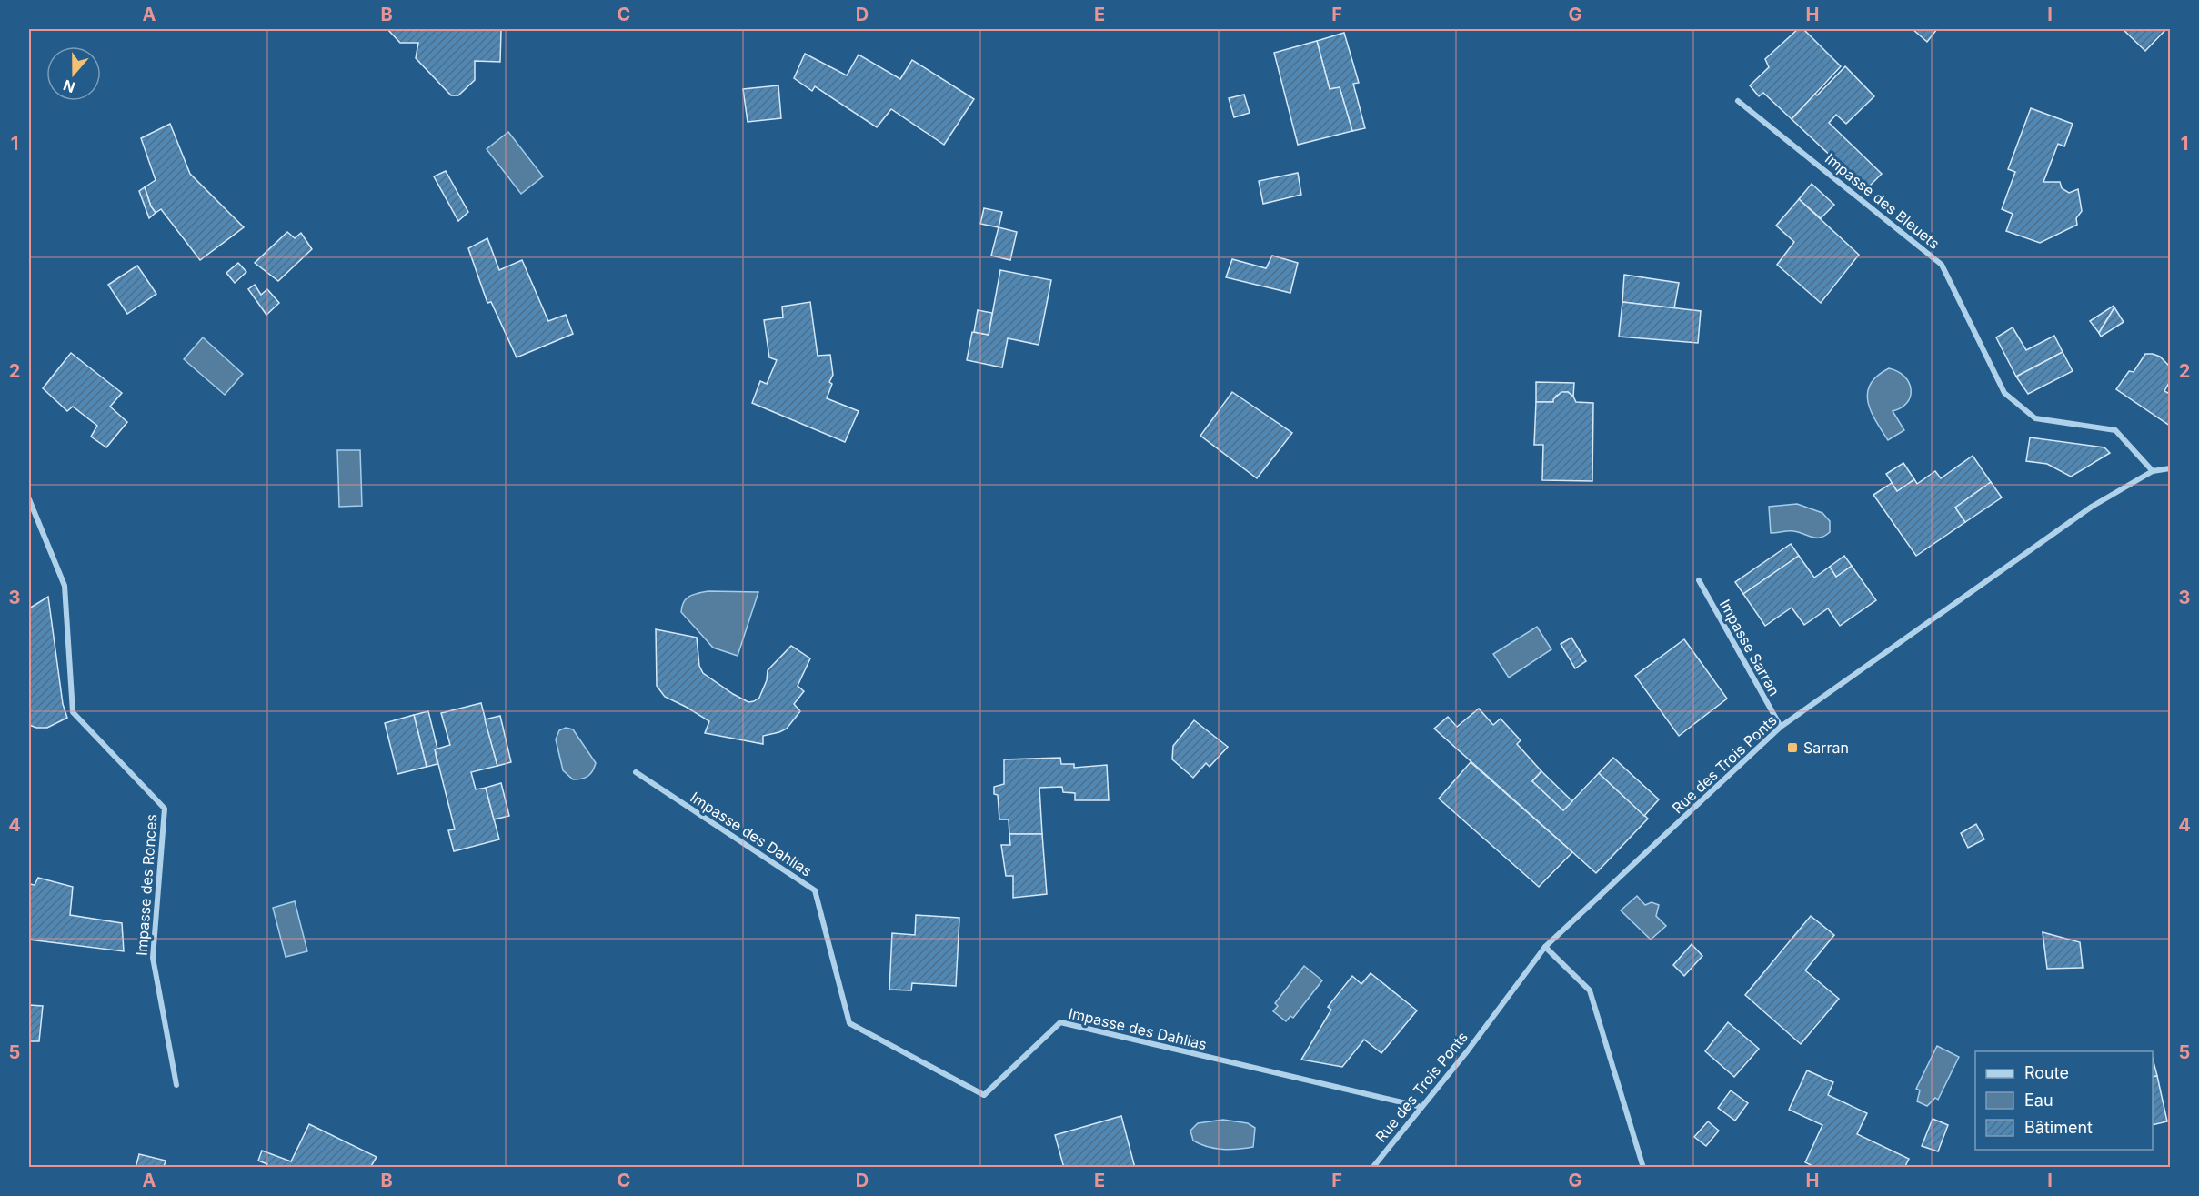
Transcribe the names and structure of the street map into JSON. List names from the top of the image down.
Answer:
{
  "streets": {
    "street": [
      "Impasse des Bleuets",
      "Impasse Sarran",
      "Rue des Trois Ponts",
      "Impasse des Dahlias",
      "Impasse des Ronces"
    ]
  },
  "crossings": [
    ["Impasse des Bleuets", "Rue des Trois Ponts"],
    ["Impasse Sarran", "Rue des Trois Ponts"],
    ["Rue des Trois Ponts", "Impasse des Dahlias"]
  ],
  "places": {
    "transit": ["Sarran"]
  },
  "legend": ["Route", "Eau", "Bâtiment"],
  "north": "bottom",
  "grid": {
    "columns": [
      "A",
      "B",
      "C",
      "D",
      "E",
      "F",
      "G",
      "H",
      "I"
    ],
    "rows": [
      "1",
      "2",
      "3",
      "4",
      "5"
    ]
  }
}
